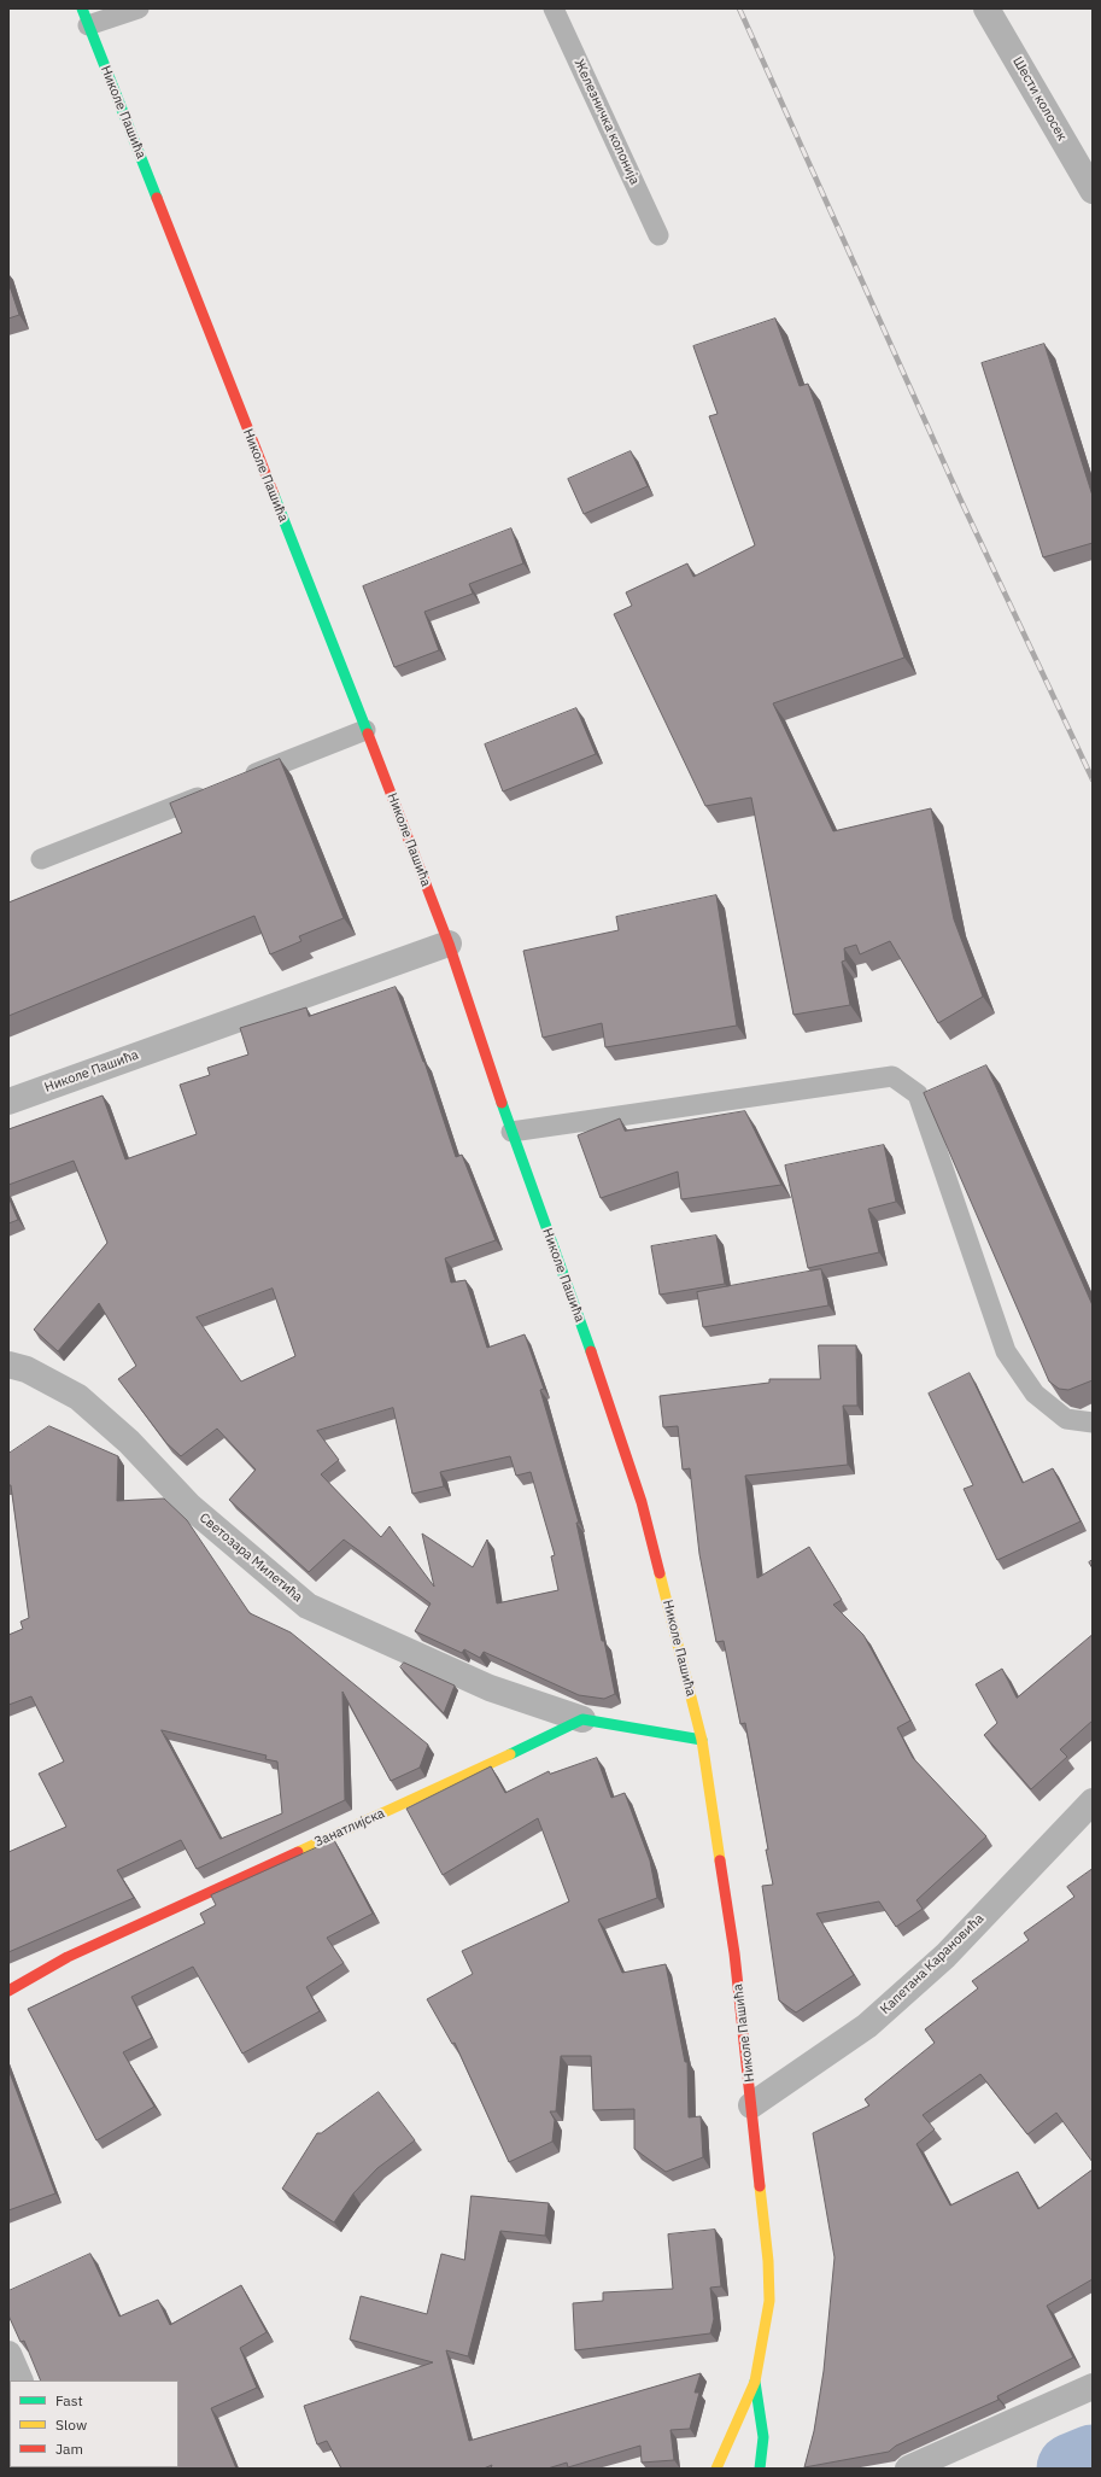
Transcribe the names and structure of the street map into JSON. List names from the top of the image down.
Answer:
{
  "streets": {
    "main road": ["Николе Пашића", "Занатлијска"],
    "street": ["Шести колосек", "Светозара Милетића", "Капетана Карановића"],
    "lane": ["Железничка колонија"]
  },
  "crossings": [
    ["Николе Пашића", "Капетана Карановића"],
    ["Светозара Милетића", "Занатлијска"]
  ],
  "legend": ["Fast", "Slow", "Jam"]
}
